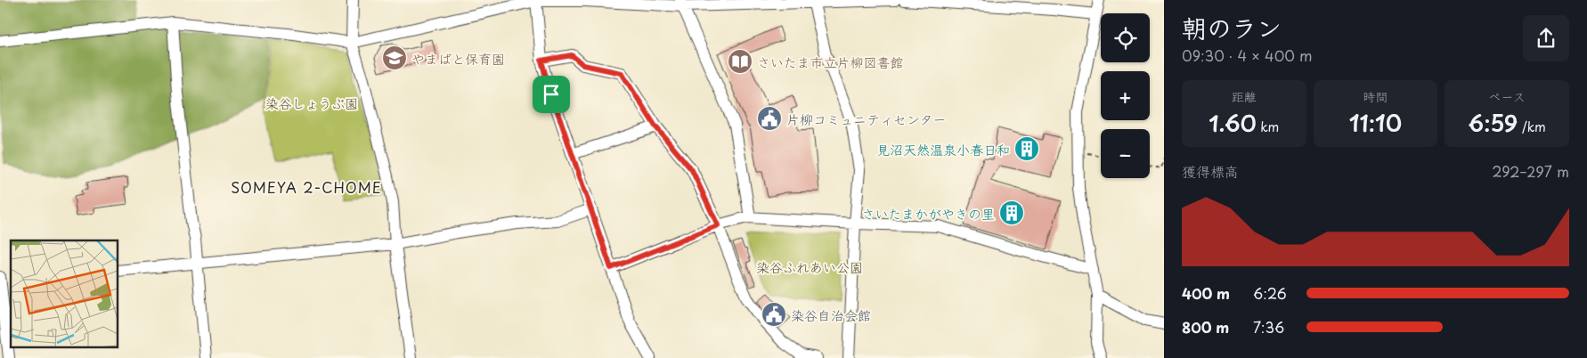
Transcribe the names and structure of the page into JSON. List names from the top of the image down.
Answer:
{
  "districts": ["SOMEYA 2-CHOME"],
  "parks": ["染谷しょうぶ園", "染谷ふれあい公園"],
  "places": {
    "school or university": ["やまばと保育園"],
    "library": ["さいたま市立片柳図書館"],
    "public building": ["片柳コミュニティセンター", "染谷自治会館"],
    "building": ["見沼天然温泉小春日和", "さいたまかがやきの里"]
  },
  "page": {
    "heading": ["朝のラン", "09:30 · 4 × 400 m"],
    "map_buttons": ["+", "−"],
    "stats": [
      ["距離", "1.60 km"],
      ["時間", "11:10"],
      ["ペース", "6:59 /km"]
    ],
    "chart": ["獲得標高", "292–297 m"],
    "list": [
      {
        "name": "400 m",
        "note": "6:26"
      },
      {
        "name": "800 m",
        "note": "7:36"
      }
    ]
  }
}
